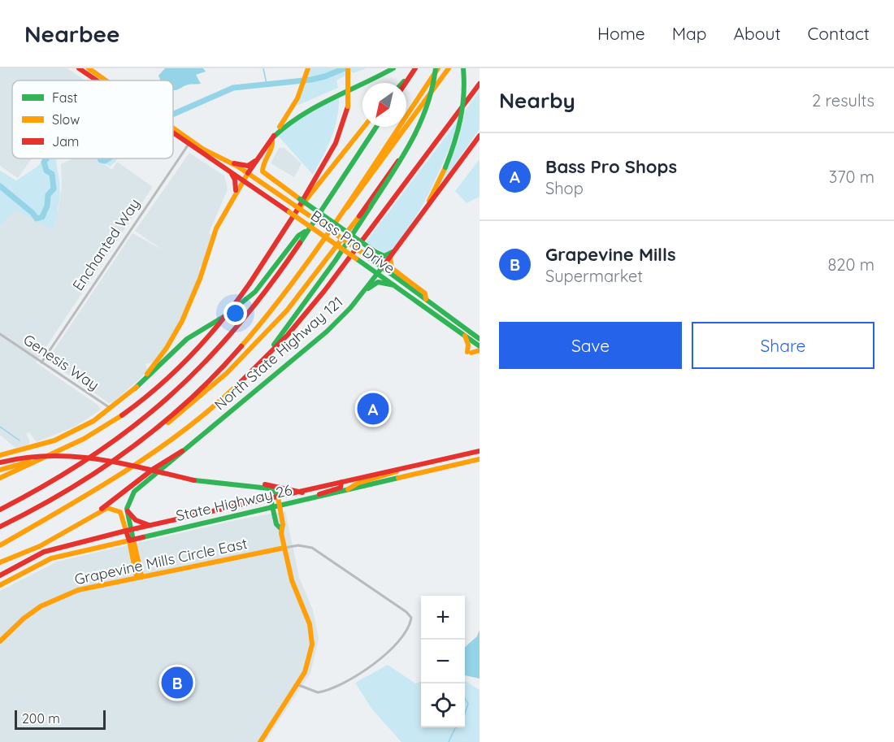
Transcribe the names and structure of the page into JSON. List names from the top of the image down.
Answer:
{
  "streets": {
    "main road": [
      "Bass Pro Drive",
      "North State Highway 121",
      "State Highway 26",
      "Grapevine Mills Circle East"
    ],
    "street": ["Enchanted Way", "Genesis Way"]
  },
  "crossings": [
    ["Bass Pro Drive", "Enchanted Way"],
    ["Bass Pro Drive", "North State Highway 121"],
    ["Enchanted Way", "Genesis Way"]
  ],
  "legend": ["Fast", "Slow", "Jam"],
  "scale_bar": "200 m",
  "north": "bottom left",
  "page": {
    "header": "Nearbee",
    "nav": [
      "Home",
      "Map",
      "About",
      "Contact"
    ],
    "heading": ["Nearby", "2 results"],
    "list": [
      {
        "mark": "A",
        "name": "Bass Pro Shops",
        "note": "Shop",
        "value": "370 m"
      },
      {
        "mark": "B",
        "name": "Grapevine Mills",
        "note": "Supermarket",
        "value": "820 m"
      }
    ],
    "buttons": ["Save", "Share"],
    "pins": ["A", "B"],
    "map_buttons": ["+", "−"],
    "scale": "200 m"
  }
}
